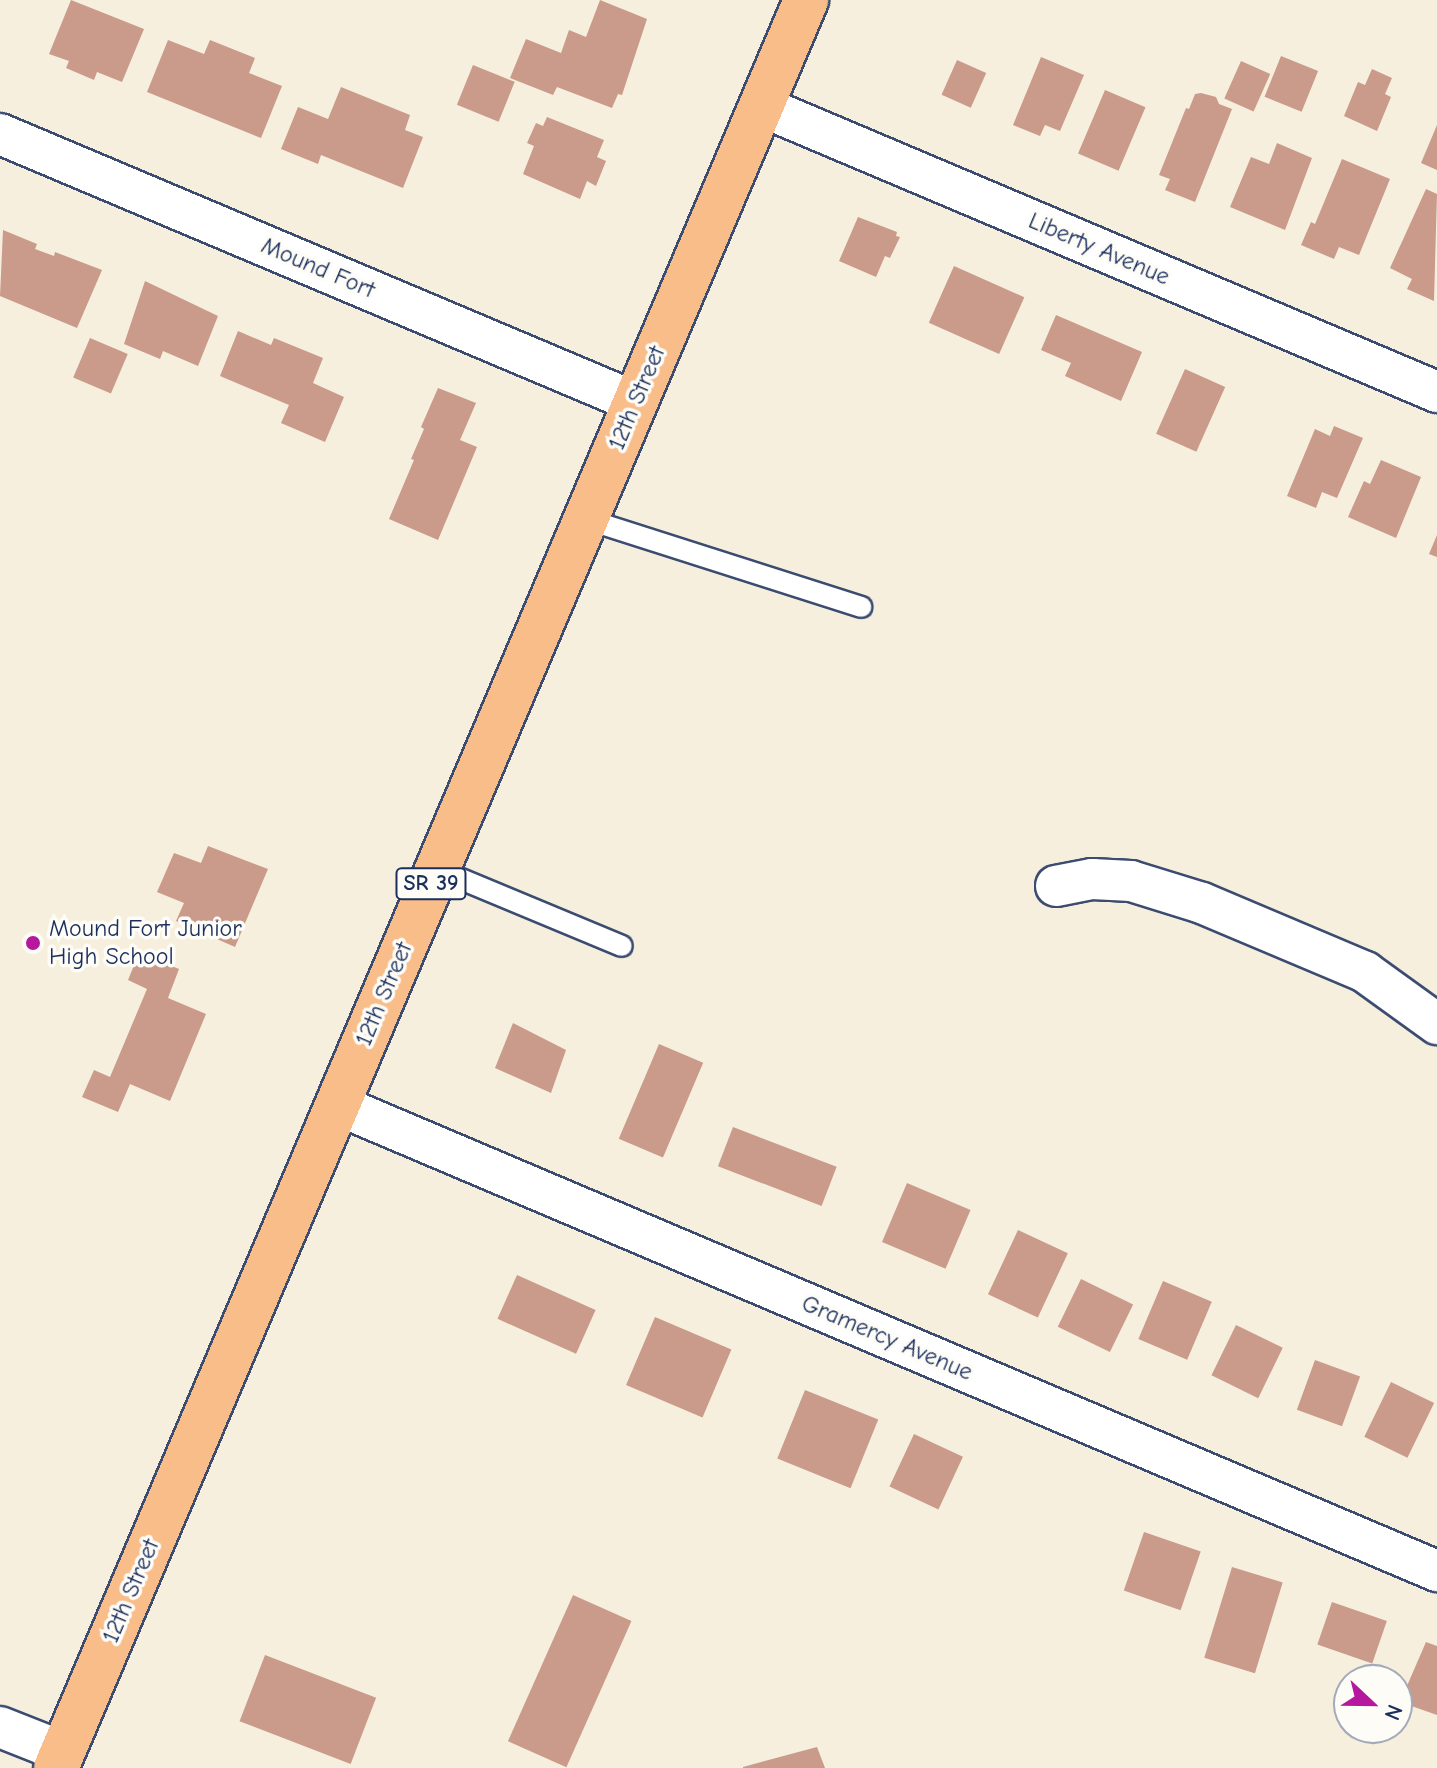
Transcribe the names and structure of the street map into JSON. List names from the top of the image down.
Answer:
{
  "streets": {
    "main road": ["12th Street", "SR 39"],
    "street": ["Liberty Avenue", "Mound Fort", "Gramercy Avenue"]
  },
  "crossings": [
    ["Liberty Avenue", "12th Street"],
    ["Mound Fort", "12th Street"],
    ["12th Street", "Gramercy Avenue"]
  ],
  "places": ["Mound Fort Junior High School"],
  "north": "right"
}
